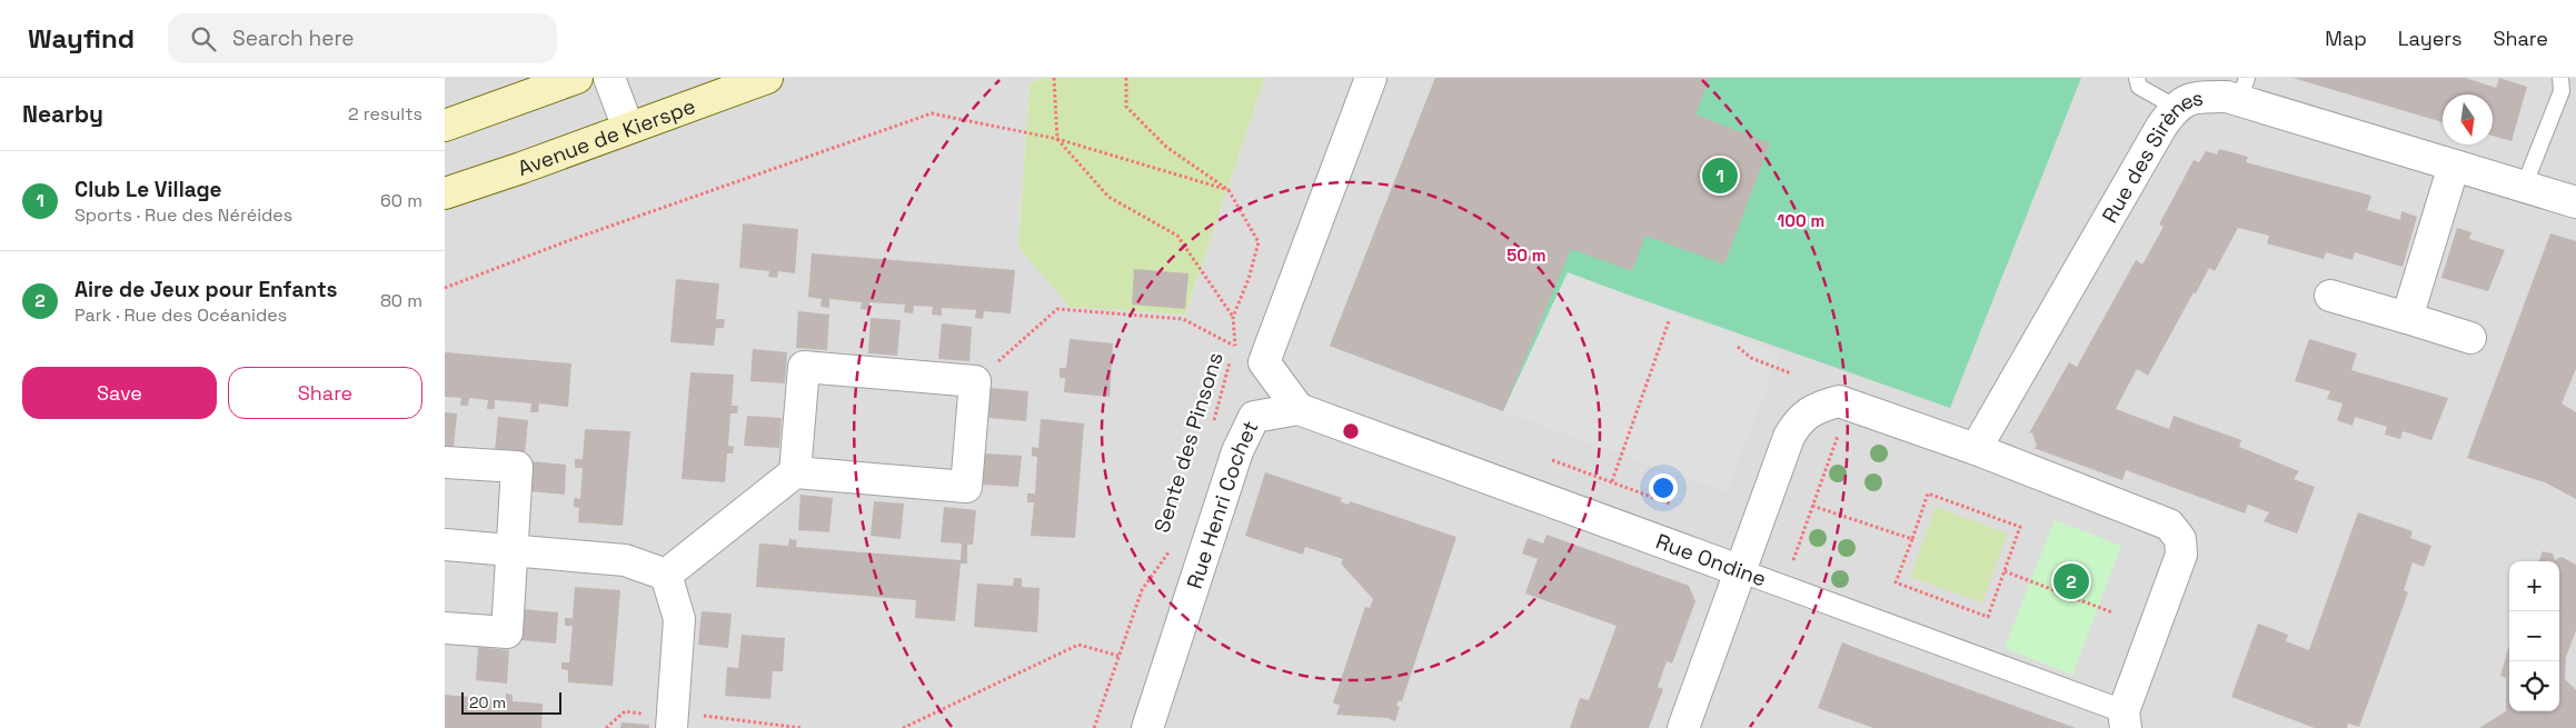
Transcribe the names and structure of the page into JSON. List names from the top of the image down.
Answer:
{
  "streets": {
    "main road": ["Avenue de Kierspe"],
    "street": ["Rue des Sirènes", "Rue Henri Cochet", "Rue Ondine"],
    "path": ["Sente des Pinsons"]
  },
  "crossings": [
    ["Rue Henri Cochet", "Rue Ondine"]
  ],
  "scale_bar": "20 m",
  "north": "bottom",
  "page": {
    "header": "Wayfind",
    "search": "Search here",
    "nav": ["Map", "Layers", "Share"],
    "heading": ["Nearby", "2 results"],
    "list": [
      {
        "mark": "1",
        "name": "Club Le Village",
        "note": "Sports · Rue des Néréides",
        "value": "60 m"
      },
      {
        "mark": "2",
        "name": "Aire de Jeux pour Enfants",
        "note": "Park · Rue des Océanides",
        "value": "80 m"
      }
    ],
    "pins": ["1", "2"],
    "buttons": ["Save", "Share"],
    "map_buttons": ["+", "−"],
    "scale": "20 m"
  },
  "rings": ["100 m", "50 m"]
}
